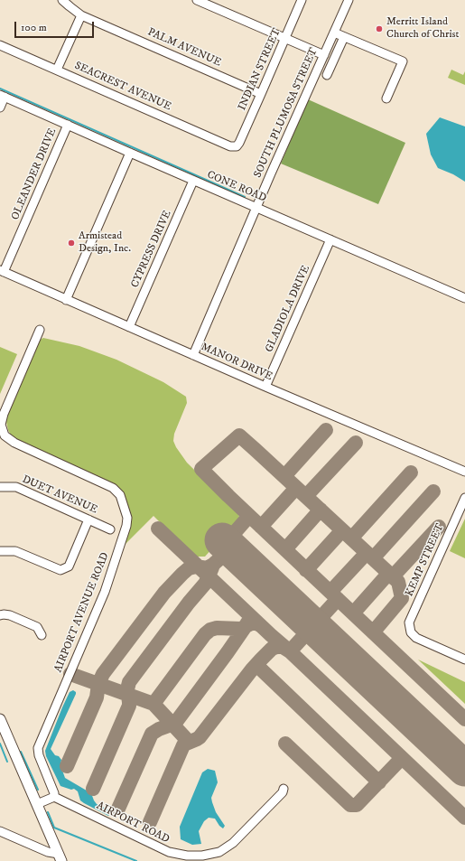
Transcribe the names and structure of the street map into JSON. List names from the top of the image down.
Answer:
{
  "streets": {
    "street": [
      "PALM AVENUE",
      "INDIAN STREET",
      "SEACREST AVENUE",
      "SOUTH PLUMOSA STREET",
      "OLEANDER DRIVE",
      "CONE ROAD",
      "CYPRESS DRIVE",
      "GLADIOLA DRIVE",
      "MANOR DRIVE",
      "DUET AVENUE",
      "KEMP STREET",
      "AIRPORT AVENUE ROAD",
      "AIRPORT ROAD"
    ]
  },
  "crossings": [
    ["PALM AVENUE", "INDIAN STREET"],
    ["INDIAN STREET", "SEACREST AVENUE"],
    ["SOUTH PLUMOSA STREET", "CONE ROAD"],
    ["SOUTH PLUMOSA STREET", "MANOR DRIVE"],
    ["OLEANDER DRIVE", "CONE ROAD"],
    ["OLEANDER DRIVE", "MANOR DRIVE"],
    ["CONE ROAD", "CYPRESS DRIVE"],
    ["CONE ROAD", "GLADIOLA DRIVE"],
    ["CYPRESS DRIVE", "MANOR DRIVE"],
    ["GLADIOLA DRIVE", "MANOR DRIVE"],
    ["AIRPORT AVENUE ROAD", "AIRPORT ROAD"]
  ],
  "places": ["Merritt Island Church of Christ", "Armistead Design, Inc."],
  "scale_bar": "100 m"
}
